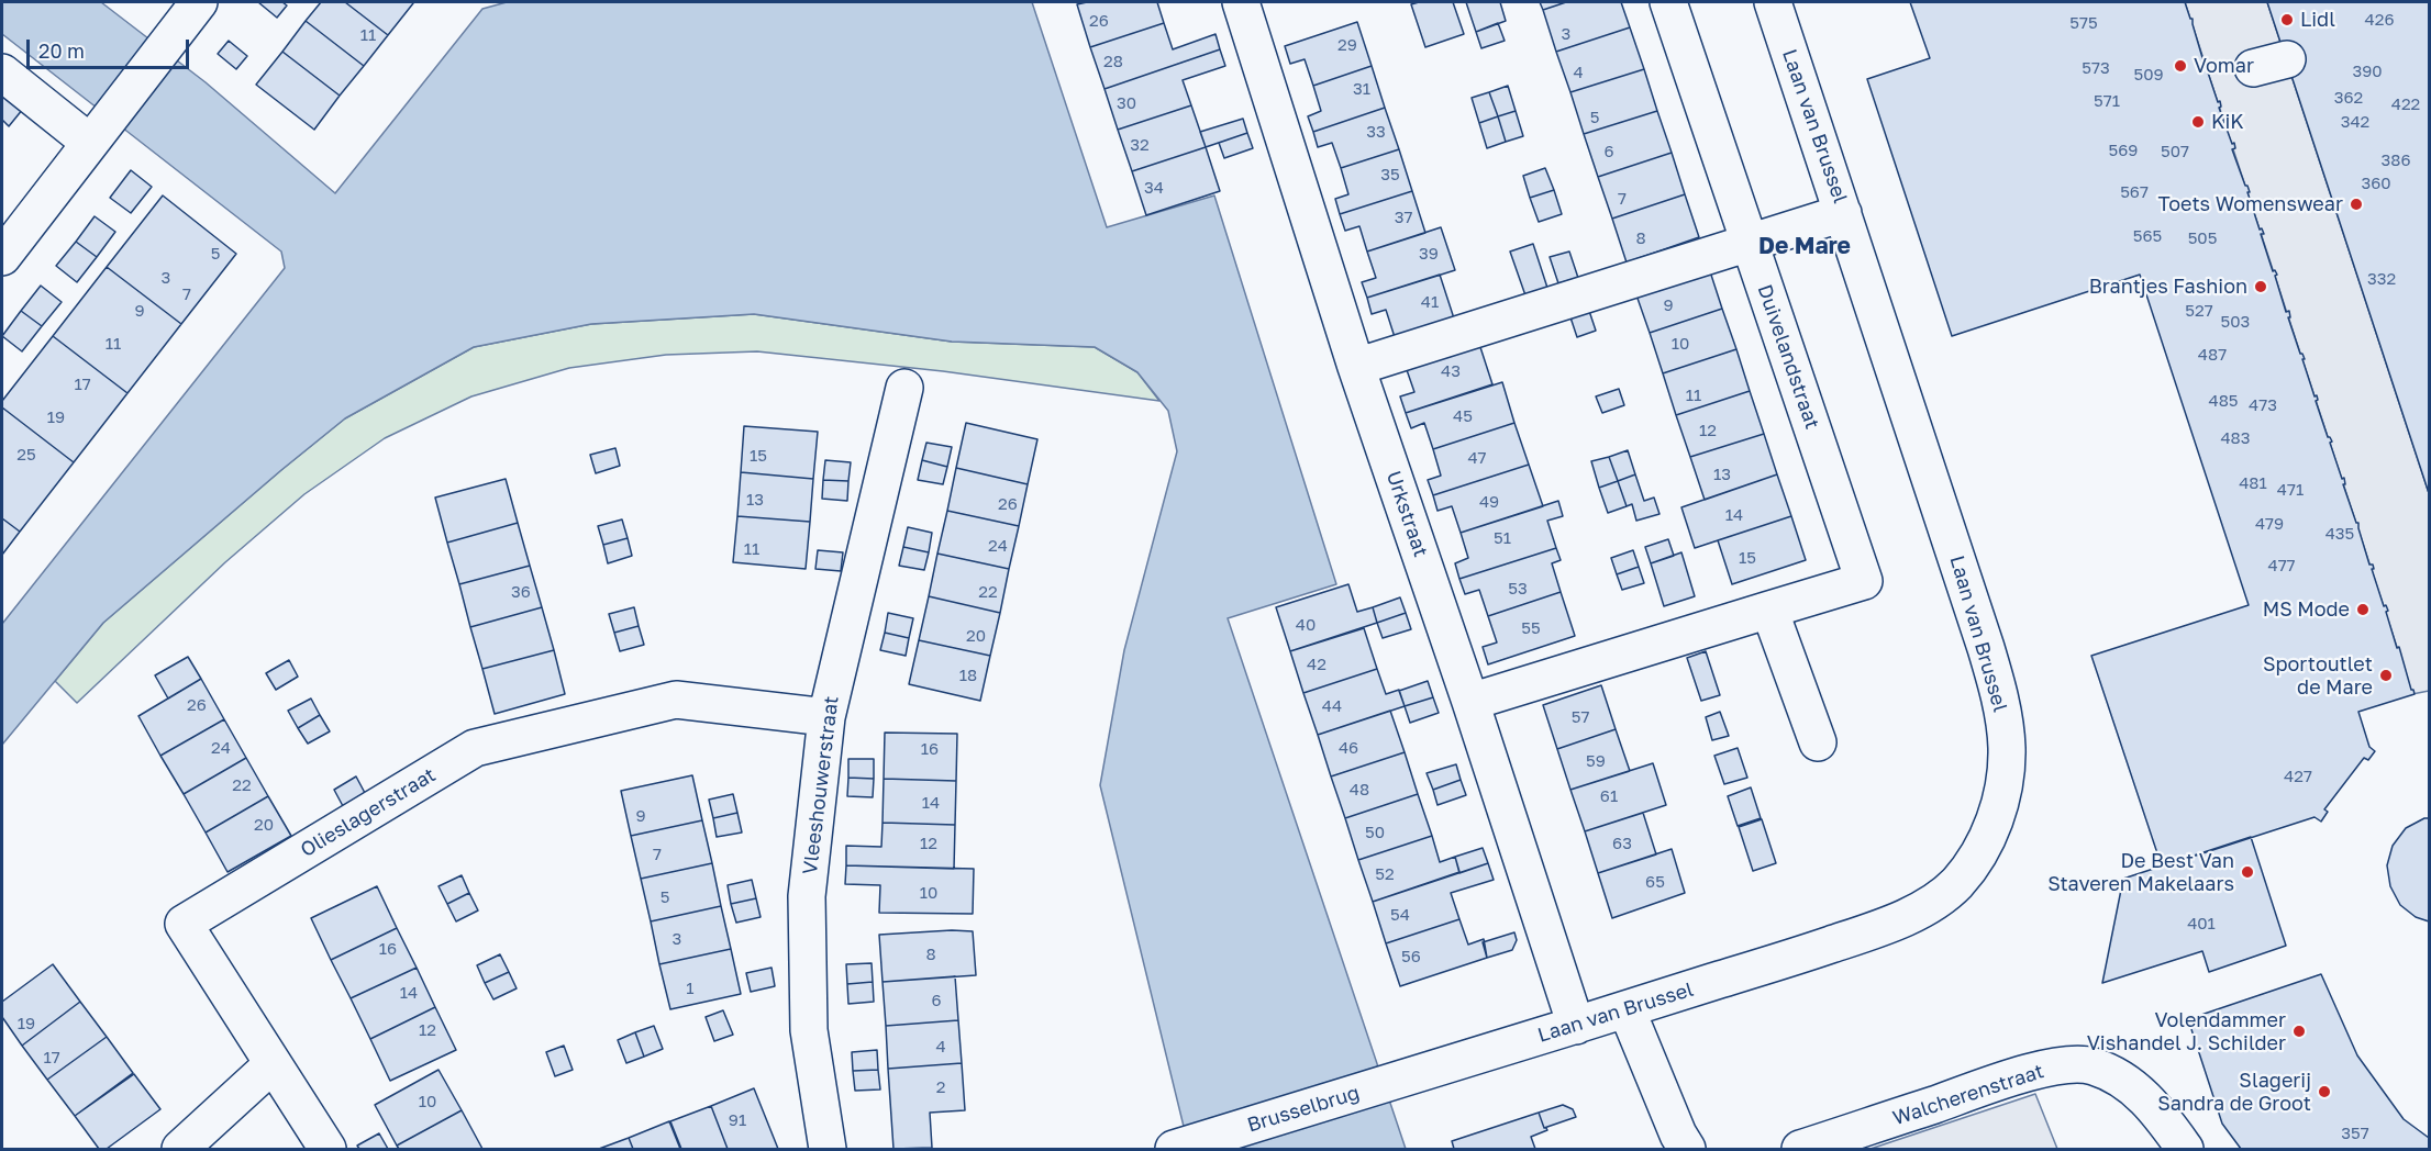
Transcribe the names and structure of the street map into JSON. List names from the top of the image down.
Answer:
{
  "streets": {
    "street": [
      "Laan van Brussel",
      "Duivelandstraat",
      "Urkstraat",
      "Vleeshouwerstraat",
      "Olieslagerstraat",
      "Walcherenstraat",
      "Brusselbrug"
    ]
  },
  "crossings": [
    ["Laan van Brussel", "Urkstraat"],
    ["Laan van Brussel", "Brusselbrug"],
    ["Duivelandstraat", "Urkstraat"],
    ["Vleeshouwerstraat", "Olieslagerstraat"]
  ],
  "districts": ["De Mare"],
  "places": [
    "Lidl",
    "Vomar",
    "KiK",
    "Toets Womenswear",
    "Brantjes Fashion",
    "MS Mode",
    "Sportoutlet de Mare",
    "De Best Van Staveren Makelaars",
    "Volendammer Vishandel J. Schilder",
    "Slagerij Sandra de Groot"
  ],
  "house_numbers": [
    "426",
    "26",
    "575",
    "3",
    "11",
    "29",
    "28",
    "573",
    "390",
    "4",
    "509",
    "31",
    "362",
    "571",
    "30",
    "422",
    "5",
    "342",
    "33",
    "32",
    "569",
    "6",
    "507",
    "386",
    "35",
    "360",
    "34",
    "567",
    "7",
    "37",
    "565",
    "8",
    "505",
    "5",
    "39",
    "3",
    "332",
    "7",
    "41",
    "9",
    "9",
    "527",
    "503",
    "11",
    "10",
    "487",
    "43",
    "17",
    "11",
    "485",
    "473",
    "45",
    "19",
    "12",
    "483",
    "25",
    "15",
    "47",
    "13",
    "481",
    "471",
    "13",
    "49",
    "26",
    "14",
    "479",
    "435",
    "51",
    "24",
    "11",
    "15",
    "477",
    "53",
    "36",
    "22",
    "40",
    "55",
    "20",
    "42",
    "18",
    "26",
    "44",
    "57",
    "24",
    "46",
    "16",
    "59",
    "427",
    "22",
    "48",
    "61",
    "14",
    "9",
    "20",
    "50",
    "12",
    "63",
    "7",
    "52",
    "65",
    "10",
    "5",
    "54",
    "401",
    "3",
    "16",
    "8",
    "56",
    "1",
    "14",
    "6",
    "19",
    "12",
    "4",
    "17",
    "2",
    "10",
    "91",
    "357"
  ],
  "scale_bar": "20 m"
}
